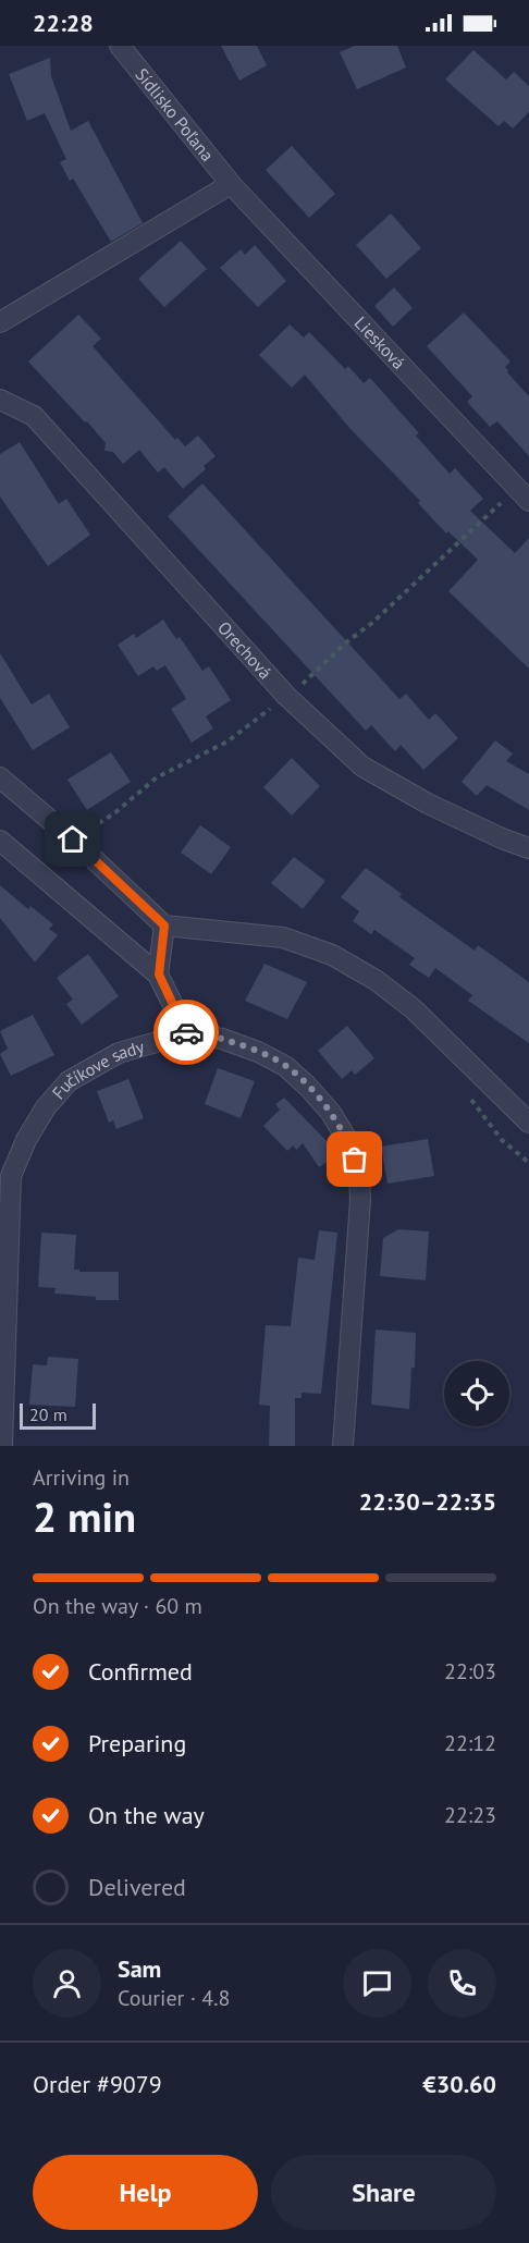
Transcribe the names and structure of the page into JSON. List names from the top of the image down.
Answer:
{
  "streets": {
    "street": [
      "Sídlisko Poľana",
      "Liesková",
      "Orechová",
      "Fučíkove sady"
    ]
  },
  "crossings": [
    ["Sídlisko Poľana", "Liesková"]
  ],
  "scale_bar": "20 m",
  "page": {
    "status": "22:28",
    "scale": "20 m",
    "heading": ["2 min", "Arriving in", "22:30–22:35"],
    "panel": [
      "Sam",
      "Courier · 4.8",
      "Order #9079",
      "€30.60"
    ],
    "bar": "On the way · 60 m",
    "list": [
      ["Confirmed", "22:03"],
      ["Preparing", "22:12"],
      ["On the way", "22:23"],
      "Delivered"
    ],
    "buttons": ["Help", "Share"]
  }
}
